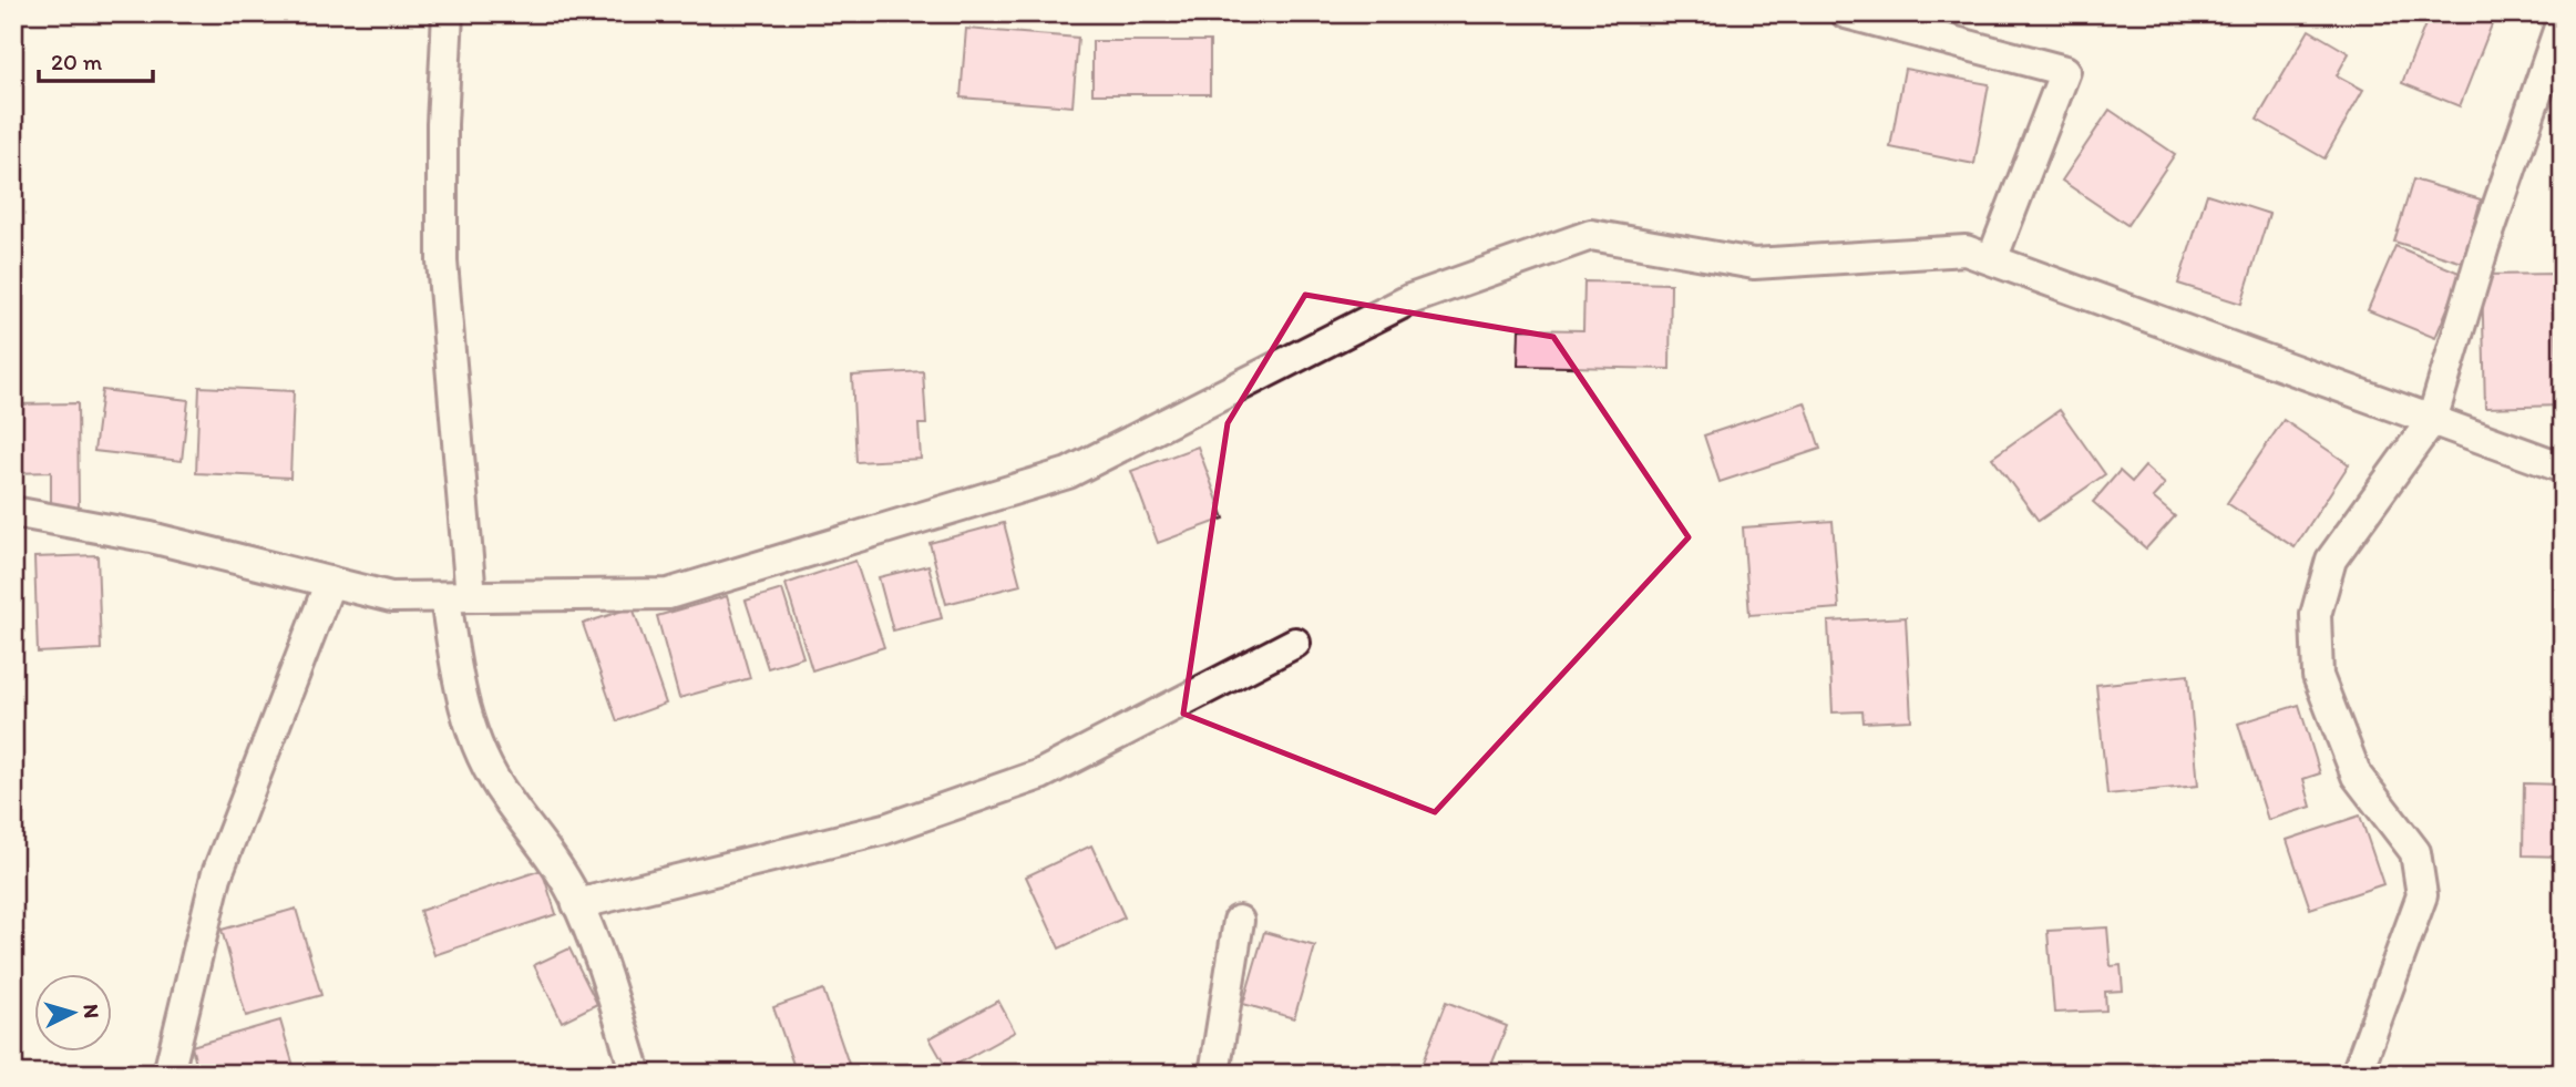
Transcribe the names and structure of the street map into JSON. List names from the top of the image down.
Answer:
{
  "scale_bar": "20 m",
  "north": "right"
}
